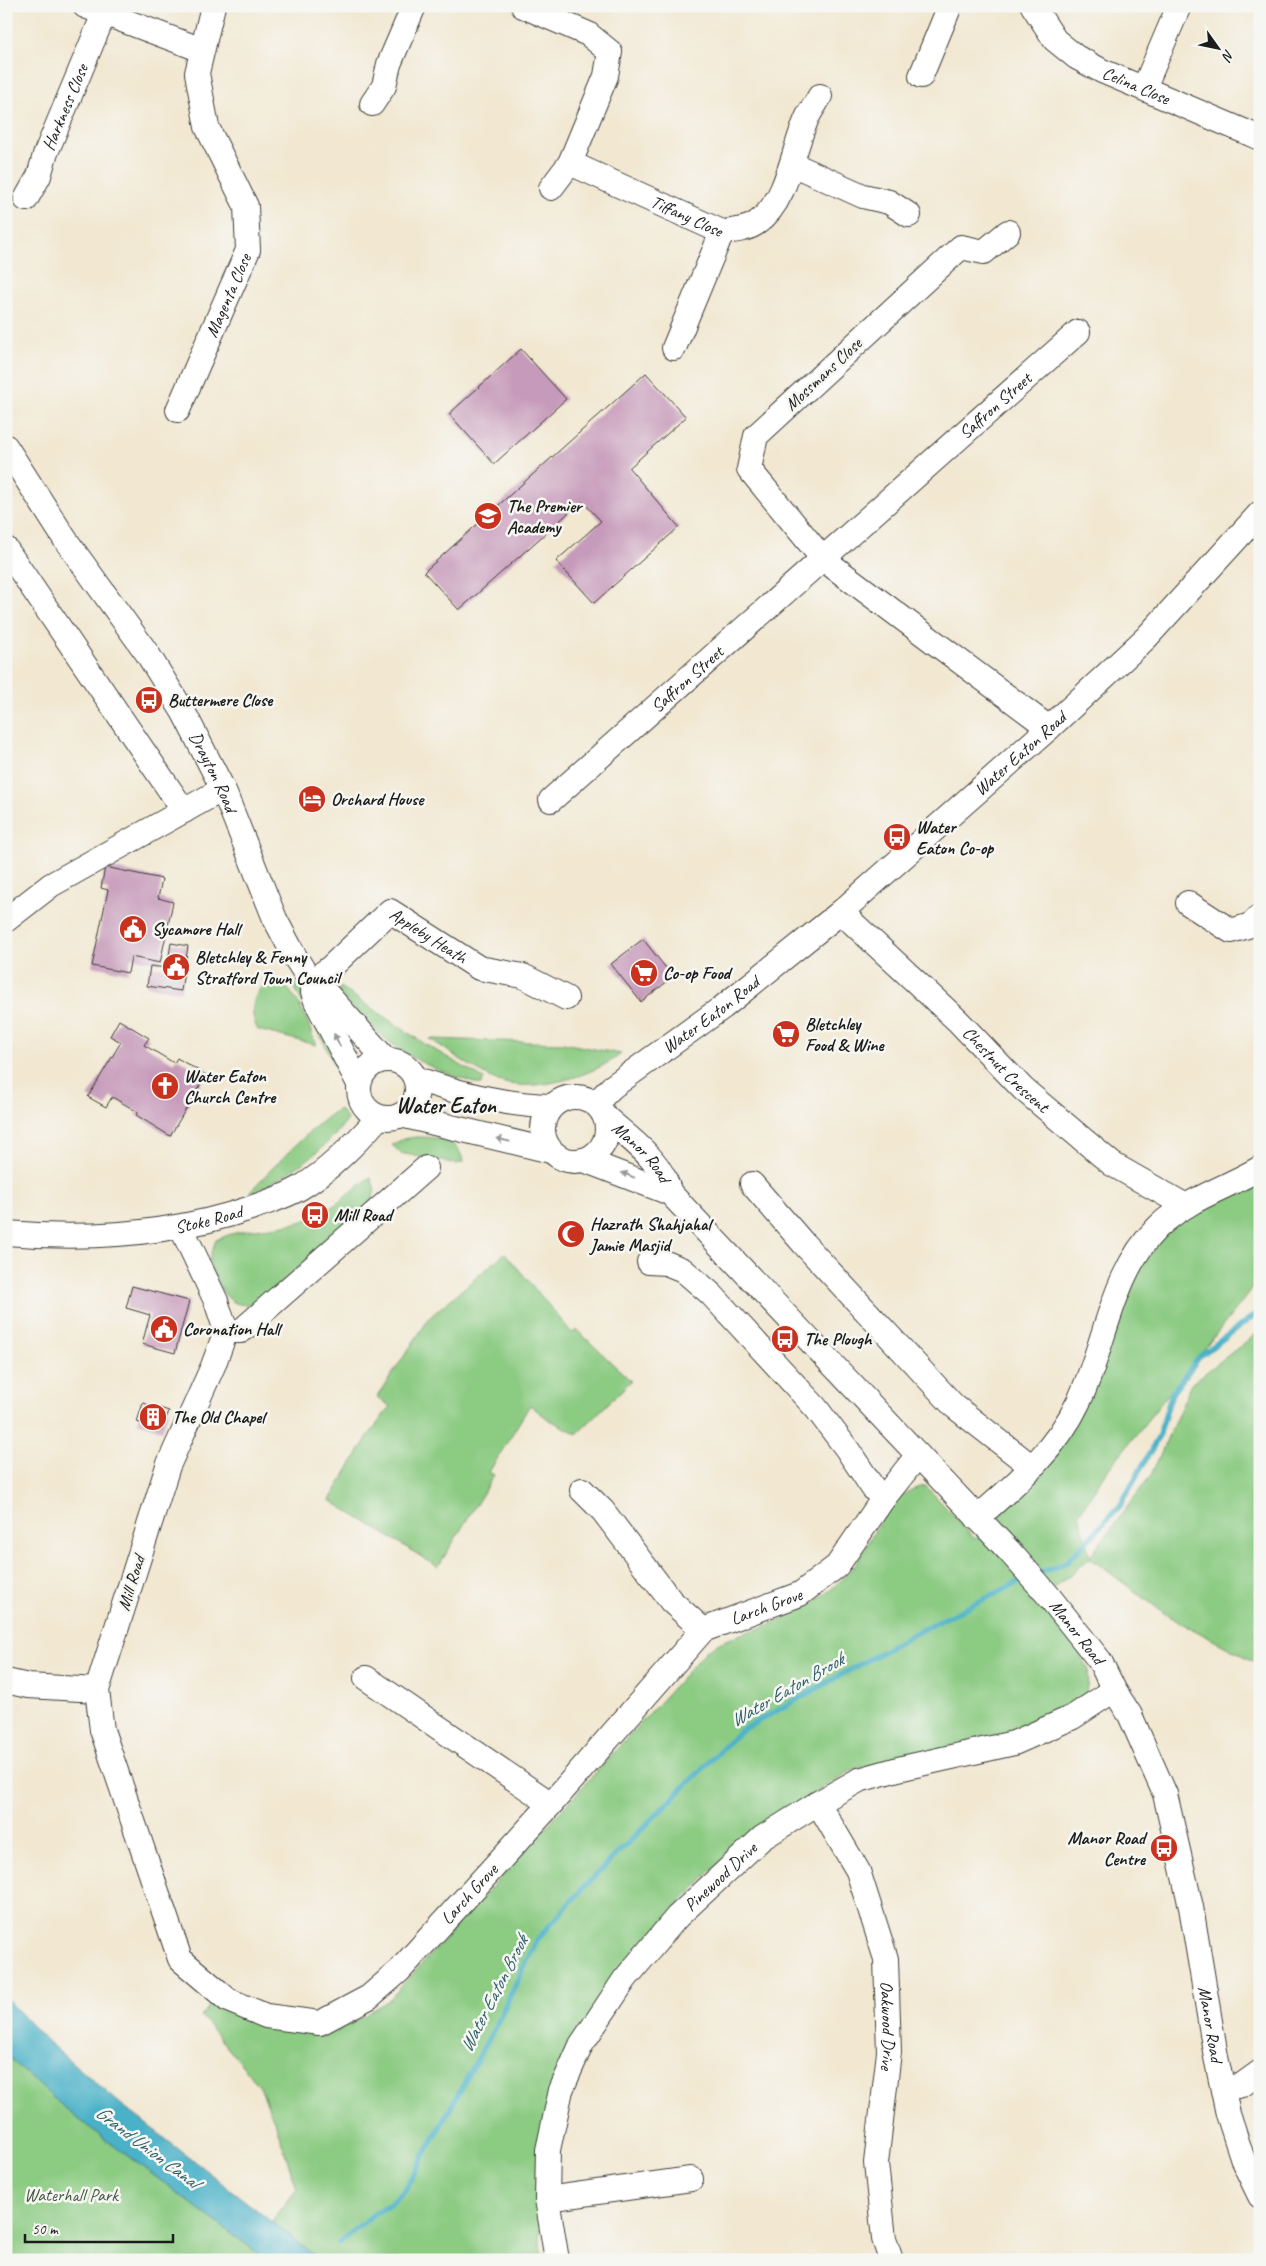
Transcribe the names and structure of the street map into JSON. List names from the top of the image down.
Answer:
{
  "streets": {
    "street": [
      "Celina Close",
      "Harkness Close",
      "Tiffany Close",
      "Magenta Close",
      "Mossmans Close",
      "Saffron Street",
      "Water Eaton Road",
      "Drayton Road",
      "Appleby Heath",
      "Chestnut Crescent",
      "Manor Road",
      "Stoke Road",
      "Mill Road",
      "Larch Grove",
      "Pinewood Drive",
      "Oakwood Drive"
    ]
  },
  "crossings": [
    ["Harkness Close", "Magenta Close"],
    ["Mossmans Close", "Saffron Street"],
    ["Water Eaton Road", "Chestnut Crescent"],
    ["Water Eaton Road", "Manor Road"],
    ["Drayton Road", "Appleby Heath"],
    ["Drayton Road", "Stoke Road"],
    ["Manor Road", "Larch Grove"],
    ["Manor Road", "Pinewood Drive"],
    ["Mill Road", "Larch Grove"],
    ["Pinewood Drive", "Oakwood Drive"]
  ],
  "districts": ["Water Eaton"],
  "water": ["Water Eaton Brook", "Grand Union Canal"],
  "parks": ["Waterhall Park"],
  "places": {
    "school or university": ["The Premier Academy"],
    "bus stop": [
      "Buttermere Close",
      "Water Eaton Co-op",
      "Mill Road",
      "The Plough",
      "Manor Road Centre"
    ],
    "hotel": ["Orchard House"],
    "public building": ["Sycamore Hall", "Bletchley & Fenny Stratford Town Council", "Coronation Hall"],
    "supermarket": ["Co-op Food", "Bletchley Food & Wine"],
    "church": ["Water Eaton Church Centre"],
    "mosque": ["Hazrath Shahjahal Jamie Masjid"],
    "building": ["The Old Chapel"]
  },
  "scale_bar": "50 m",
  "north": "bottom right"
}
